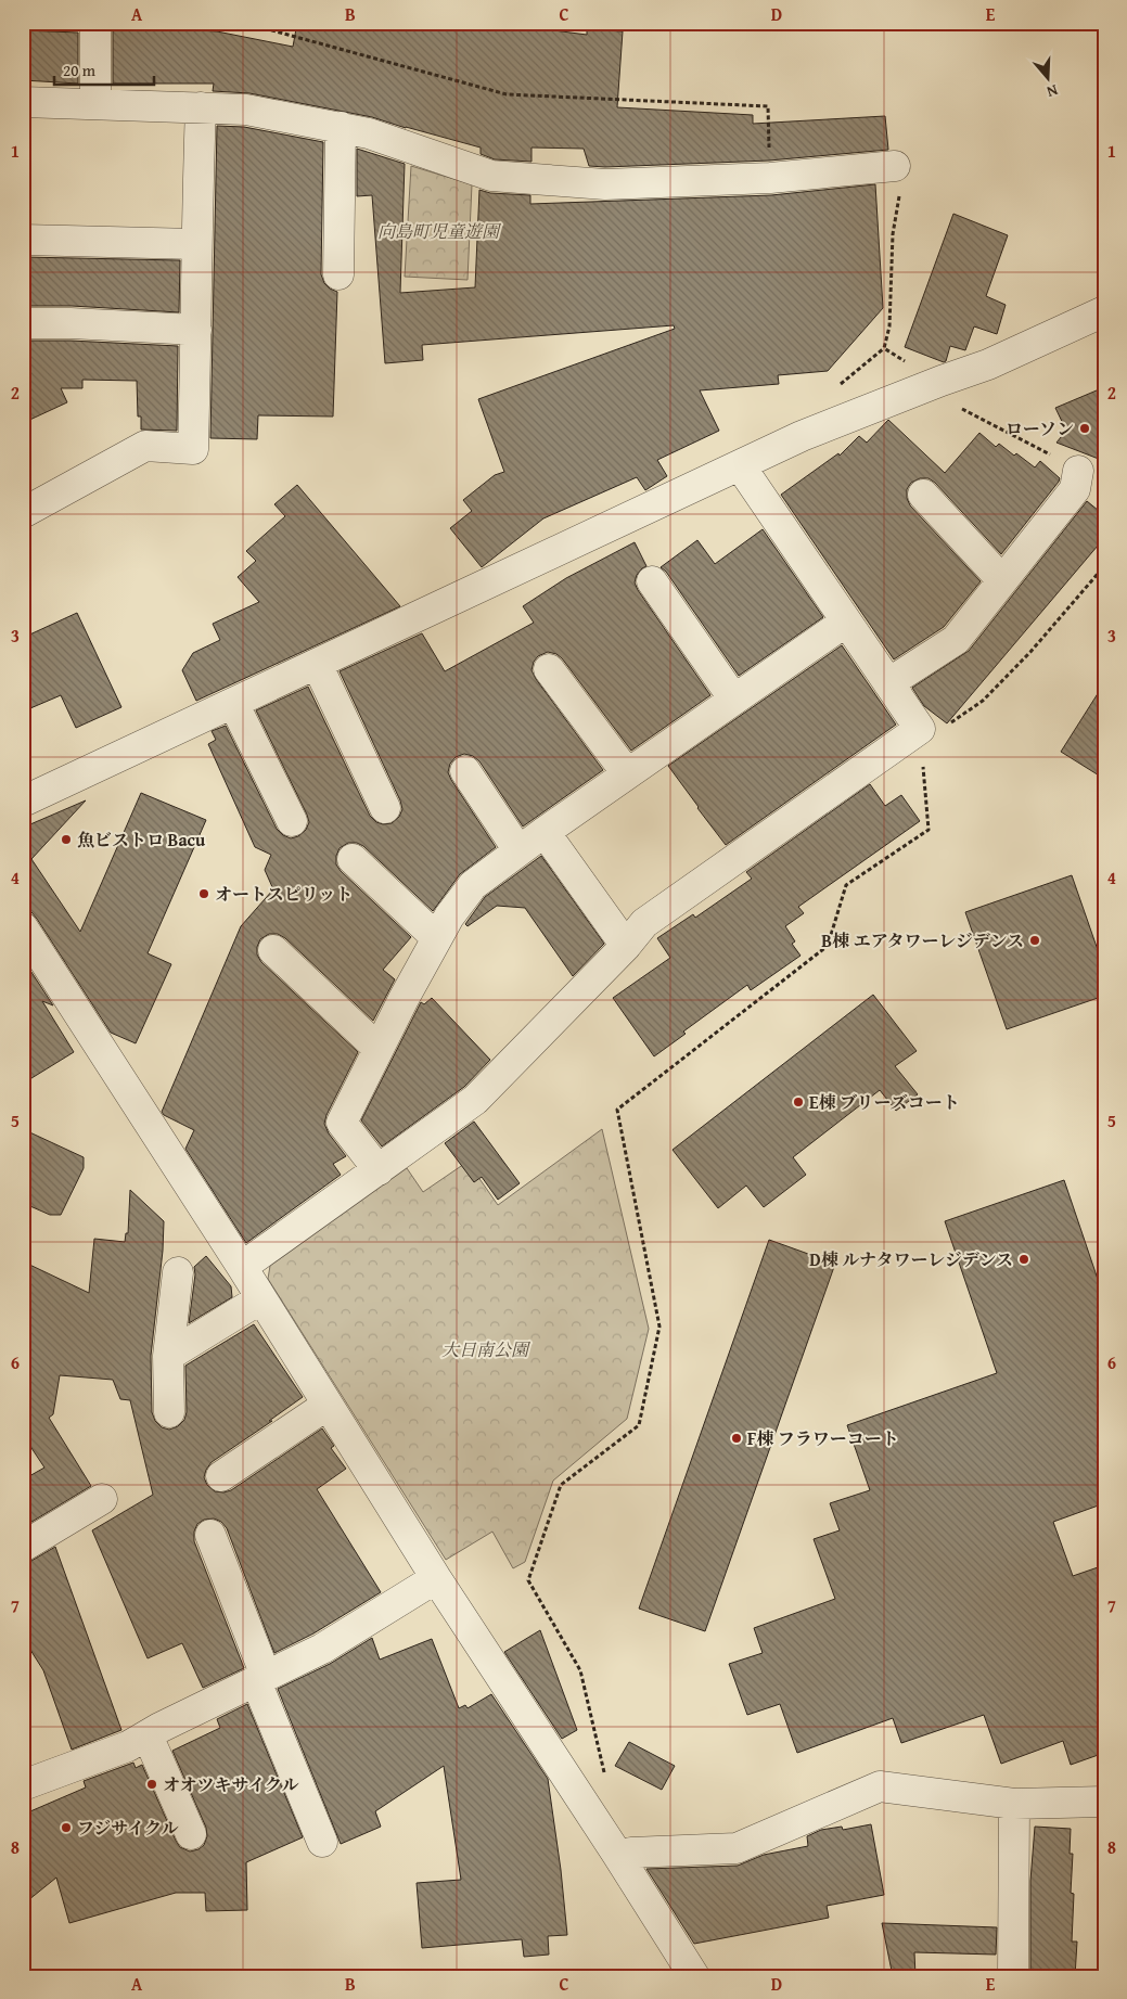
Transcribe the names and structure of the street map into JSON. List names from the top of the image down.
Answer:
{
  "parks": ["向島町児童遊園", "大日南公園"],
  "places": [
    "ローソン",
    "魚ビストロ Bacu",
    "オートスピリット",
    "B棟 エアタワーレジデンス",
    "E棟 ブリーズコート",
    "D棟 ルナタワーレジデンス",
    "F棟 フラワーコート",
    "オオツキサイクル",
    "フジサイクル"
  ],
  "scale_bar": "20 m",
  "north": "bottom",
  "grid": {
    "columns": [
      "A",
      "B",
      "C",
      "D",
      "E"
    ],
    "rows": [
      "1",
      "2",
      "3",
      "4",
      "5",
      "6",
      "7",
      "8"
    ]
  }
}
